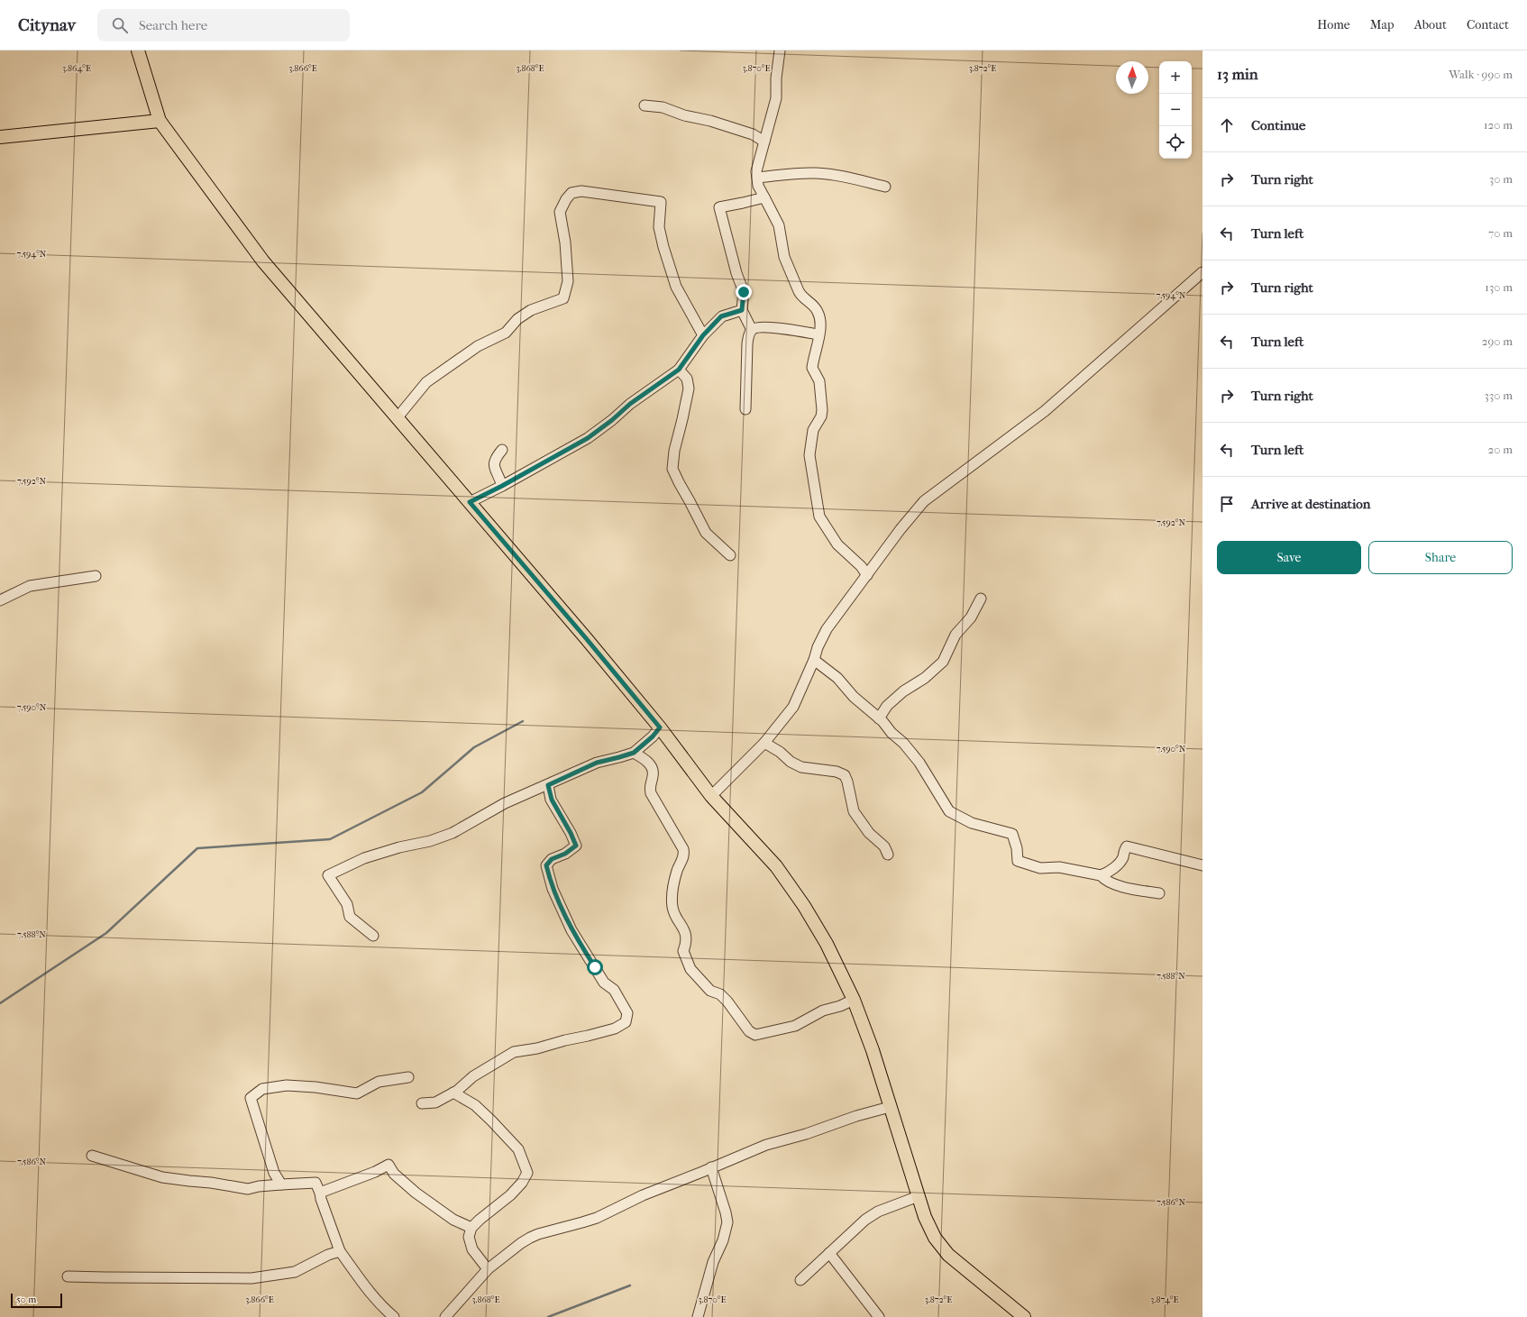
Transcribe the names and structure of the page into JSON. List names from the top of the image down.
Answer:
{
  "scale_bar": "50 m",
  "north": "top",
  "page": {
    "header": "Citynav",
    "search": "Search here",
    "nav": [
      "Home",
      "Map",
      "About",
      "Contact"
    ],
    "heading": ["13 min", "Walk · 990 m"],
    "map_buttons": ["+", "−"],
    "list": [
      ["Continue", "120 m"],
      ["Turn right", "30 m"],
      ["Turn left", "70 m"],
      ["Turn right", "130 m"],
      ["Turn left", "290 m"],
      ["Turn right", "330 m"],
      ["Turn left", "20 m"],
      "Arrive at destination"
    ],
    "buttons": ["Save", "Share"],
    "scale": "50 m"
  },
  "coordinates": [
    "3.864°E",
    "3.866°E",
    "3.868°E",
    "3.870°E",
    "3.872°E",
    "7.594°N",
    "7.592°N",
    "7.590°N",
    "7.588°N",
    "7.586°N",
    "3.874°E"
  ]
}
